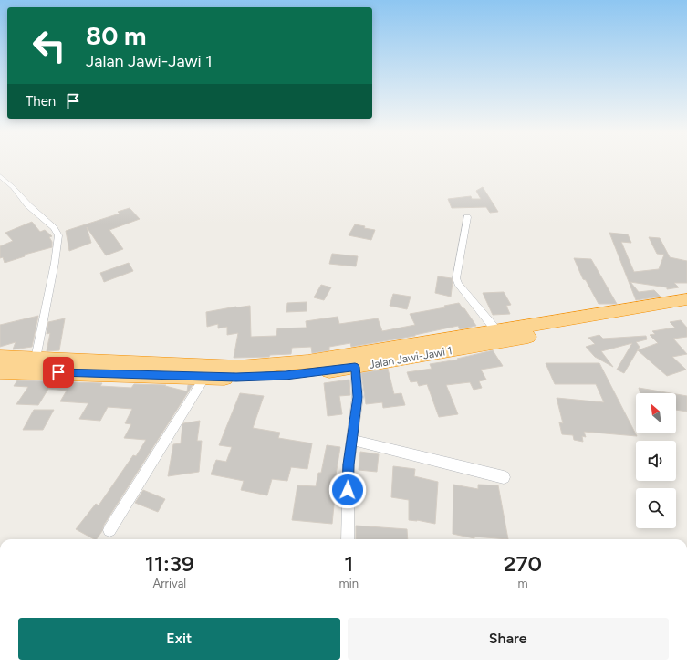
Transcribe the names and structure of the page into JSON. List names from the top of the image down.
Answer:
{
  "streets": {
    "highway": ["Jalan Jawi-Jawi 1"]
  },
  "north": "top left",
  "page": {
    "turn": ["80 m", "Jalan Jawi-Jawi 1"],
    "then": "Then",
    "eta": [
      "11:39",
      "Arrival",
      "1",
      "min",
      "270",
      "m"
    ],
    "buttons": ["Exit", "Share"]
  }
}
